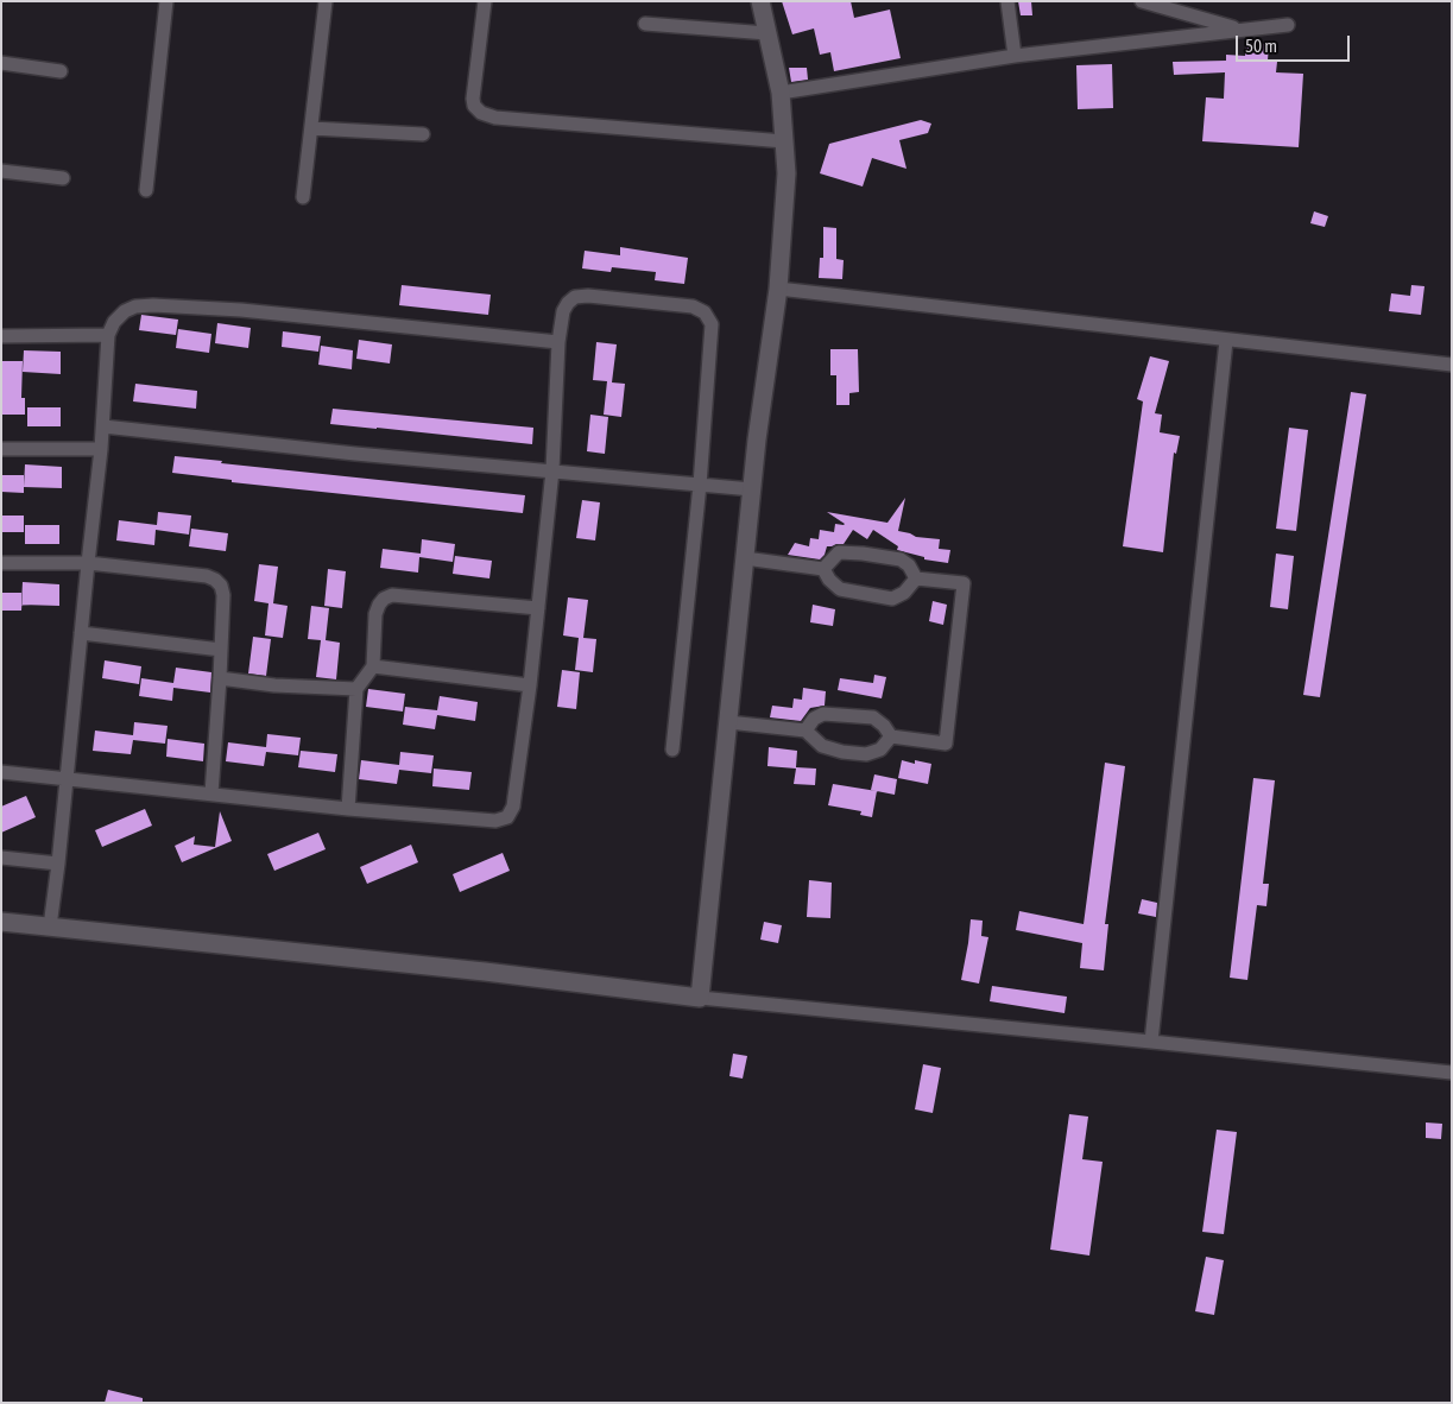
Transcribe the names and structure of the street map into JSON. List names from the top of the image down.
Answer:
{
  "scale_bar": "50 m"
}
